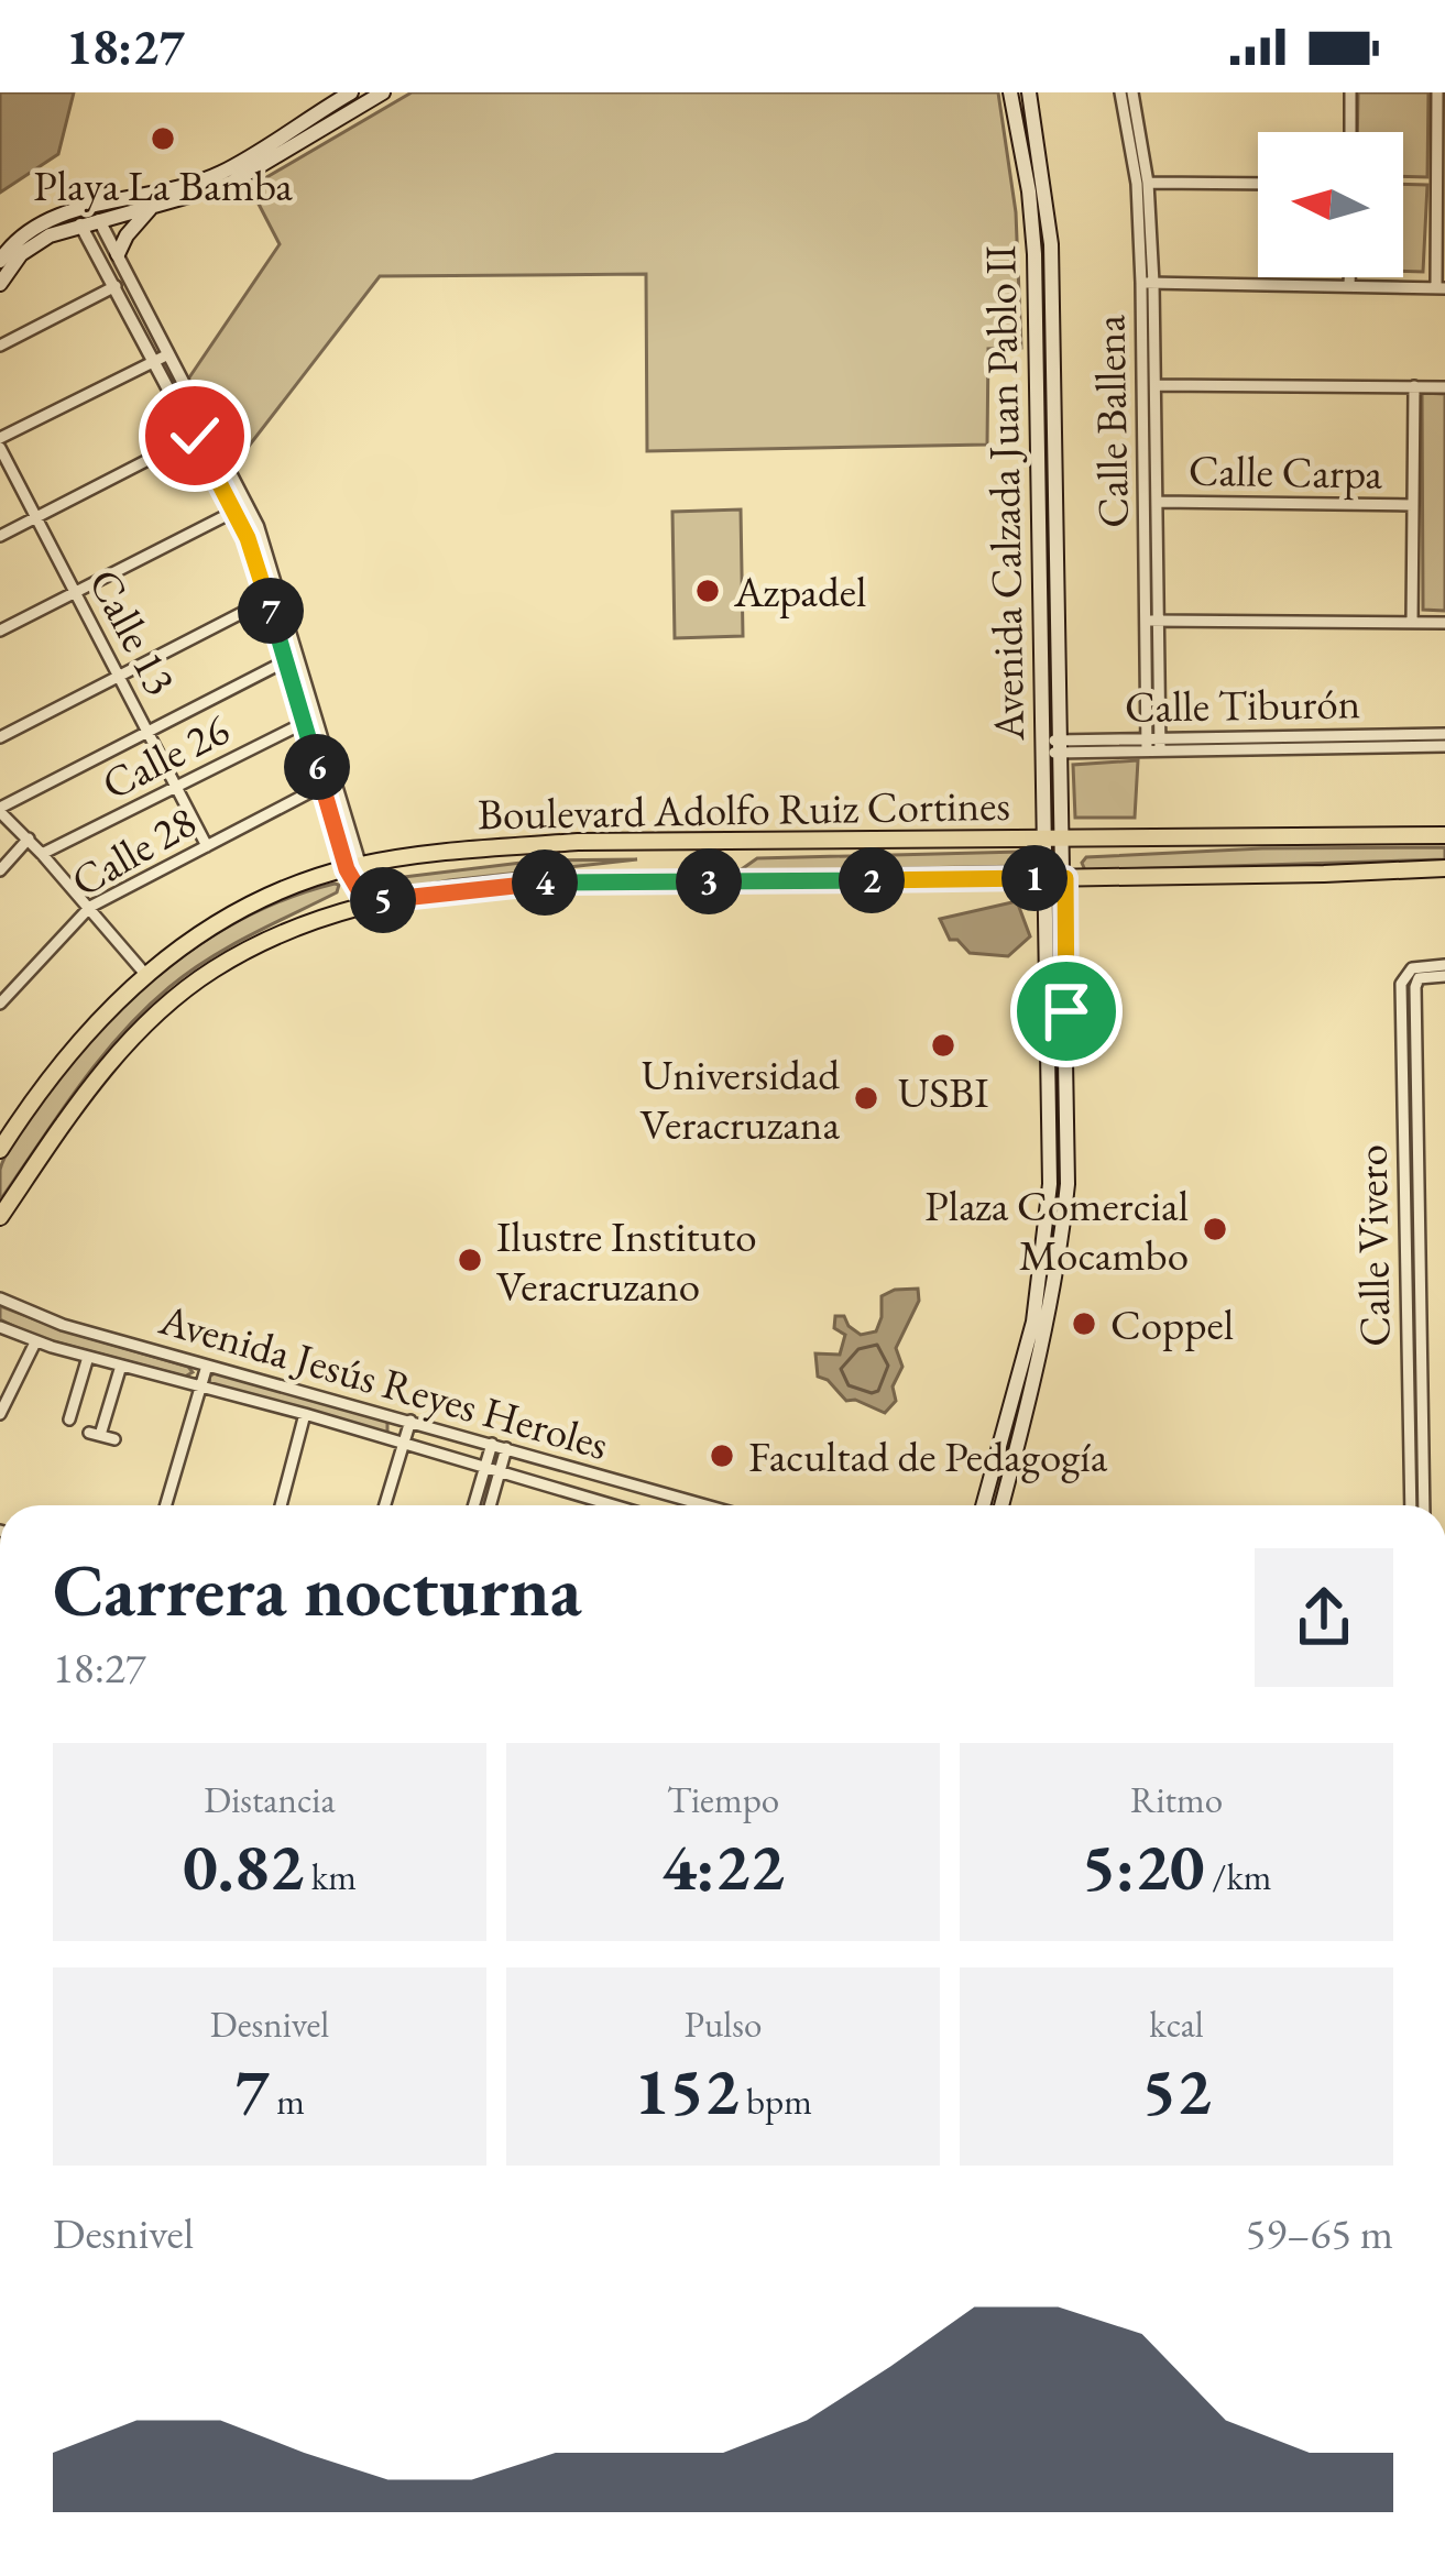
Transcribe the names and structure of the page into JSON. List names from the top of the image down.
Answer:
{
  "streets": {
    "main road": ["Avenida Calzada Juan Pablo II", "Boulevard Adolfo Ruiz Cortines"],
    "street": [
      "Calle Ballena",
      "Calle Carpa",
      "Calle 13",
      "Calle Tiburón",
      "Calle 26",
      "Calle 28",
      "Calle Vivero",
      "Avenida Jesús Reyes Heroles"
    ]
  },
  "crossings": [
    ["Calle Ballena", "Calle Carpa"],
    ["Calle Ballena", "Calle Tiburón"],
    ["Avenida Calzada Juan Pablo II", "Calle Tiburón"],
    ["Avenida Calzada Juan Pablo II", "Boulevard Adolfo Ruiz Cortines"],
    ["Calle 13", "Calle 26"],
    ["Calle 13", "Calle 28"]
  ],
  "places": [
    "Playa La Bamba",
    "Azpadel",
    "USBI",
    "Universidad Veracruzana",
    "Plaza Comercial Mocambo",
    "Ilustre Instituto Veracruzano",
    "Coppel",
    "Facultad de Pedagogía"
  ],
  "north": "left",
  "page": {
    "status": "18:27",
    "pins": [
      "7",
      "6",
      "1",
      "2",
      "3",
      "4",
      "5"
    ],
    "heading": ["Carrera nocturna", "18:27"],
    "stats": [
      ["Distancia", "0.82 km"],
      ["Tiempo", "4:22"],
      ["Ritmo", "5:20 /km"],
      ["Desnivel", "7 m"],
      ["Pulso", "152 bpm"],
      ["kcal", "52"]
    ],
    "chart": ["Desnivel", "59–65 m"]
  }
}
